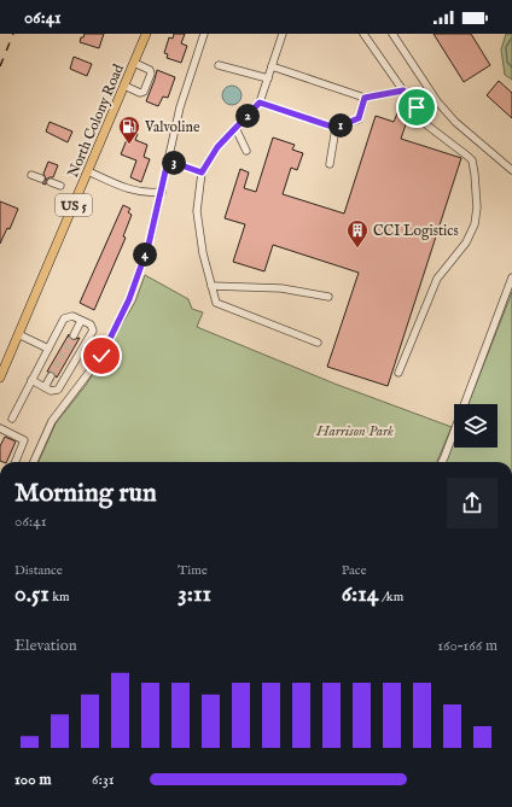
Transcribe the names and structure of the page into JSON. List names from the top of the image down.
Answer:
{
  "streets": {
    "main road": ["North Colony Road", "US 5"]
  },
  "parks": ["Harrison Park"],
  "places": {
    "fuel station": ["Valvoline"],
    "building": ["CCI Logistics"]
  },
  "page": {
    "status": "06:41",
    "pins": [
      "2",
      "1",
      "3",
      "4"
    ],
    "heading": ["Morning run", "06:41"],
    "stats": [
      ["Distance", "0.51 km"],
      ["Time", "3:11"],
      ["Pace", "6:14 /km"]
    ],
    "chart": ["Elevation", "160–166 m"],
    "list": [
      {
        "name": "100 m",
        "note": "6:31"
      }
    ]
  }
}
